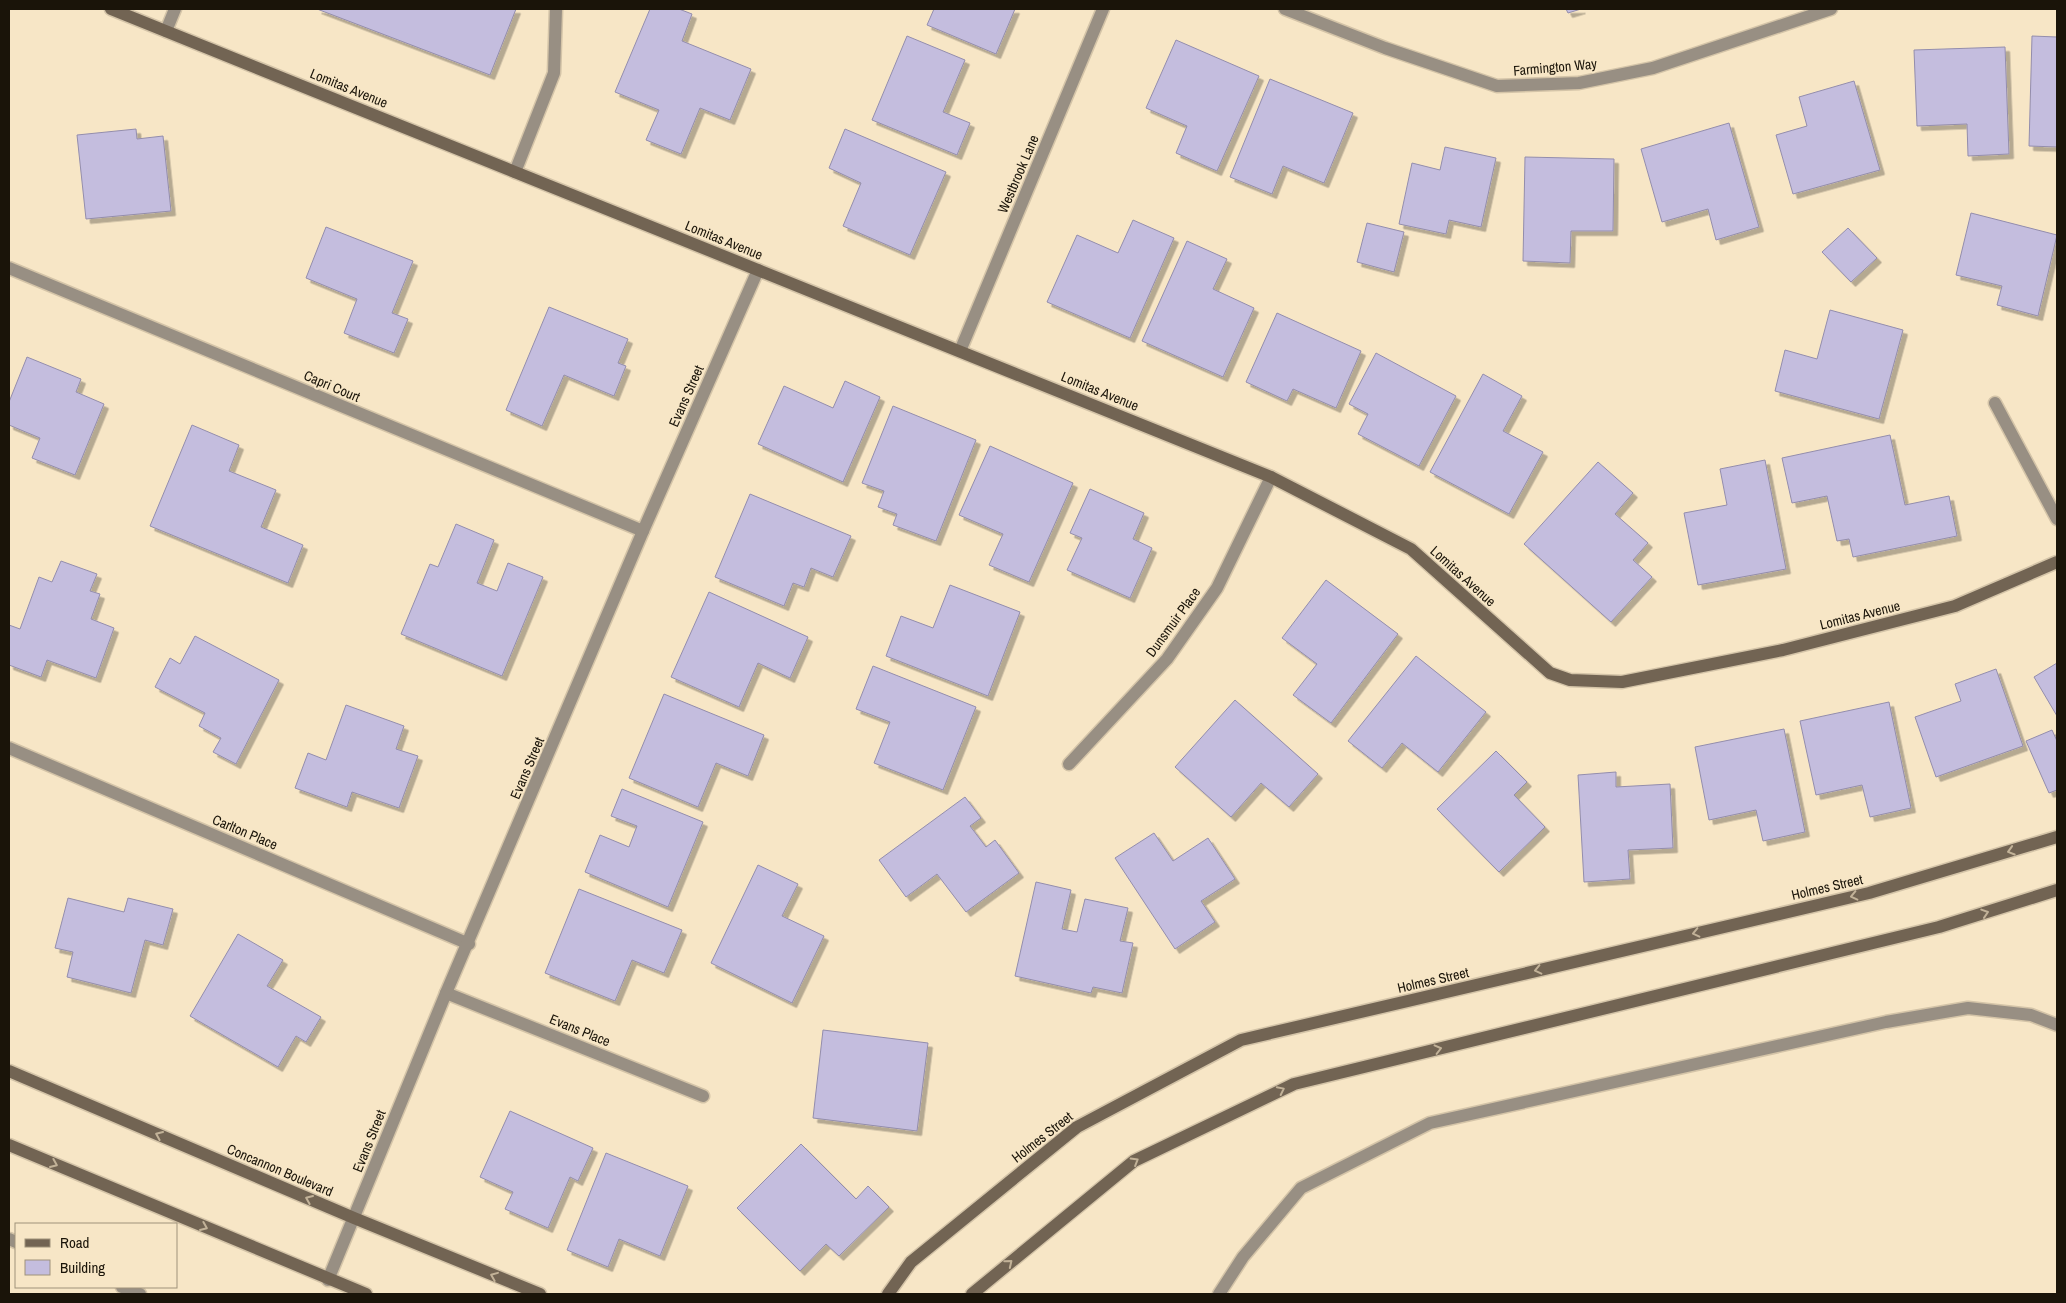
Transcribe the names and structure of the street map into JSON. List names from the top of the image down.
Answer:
{
  "streets": {
    "main road": ["Lomitas Avenue", "Holmes Street", "Concannon Boulevard"],
    "street": [
      "Farmington Way",
      "Westbrook Lane",
      "Capri Court",
      "Evans Street",
      "Dunsmuir Place",
      "Carlton Place",
      "Evans Place"
    ]
  },
  "crossings": [
    ["Lomitas Avenue", "Westbrook Lane"],
    ["Lomitas Avenue", "Evans Street"],
    ["Lomitas Avenue", "Dunsmuir Place"],
    ["Capri Court", "Evans Street"],
    ["Evans Street", "Carlton Place"],
    ["Evans Street", "Evans Place"],
    ["Evans Street", "Concannon Boulevard"]
  ],
  "legend": ["Road", "Building"]
}
